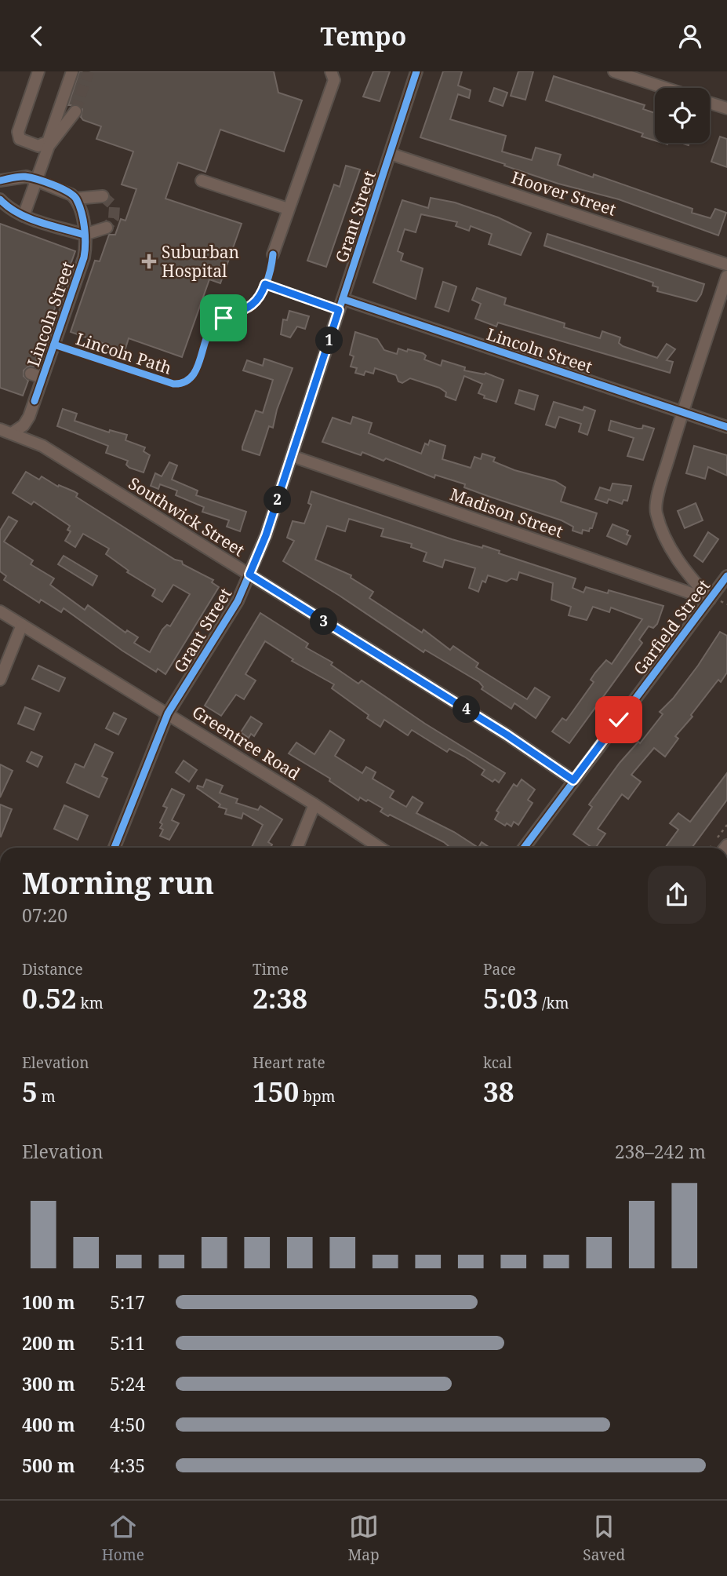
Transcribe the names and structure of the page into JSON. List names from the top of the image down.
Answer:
{
  "streets": {
    "street": [
      "Hoover Street",
      "Grant Street",
      "Lincoln Street",
      "Madison Street",
      "Southwick Street",
      "Garfield Street",
      "Greentree Road"
    ],
    "cycle path": ["Lincoln Path"]
  },
  "crossings": [
    ["Hoover Street", "Grant Street"],
    ["Grant Street", "Lincoln Street"],
    ["Grant Street", "Madison Street"],
    ["Grant Street", "Southwick Street"],
    ["Grant Street", "Greentree Road"],
    ["Lincoln Street", "Southwick Street"],
    ["Madison Street", "Garfield Street"],
    ["Southwick Street", "Garfield Street"]
  ],
  "places": {
    "health": ["Suburban Hospital"]
  },
  "page": {
    "header": "Tempo",
    "pins": [
      "1",
      "2",
      "3",
      "4"
    ],
    "heading": ["Morning run", "07:20"],
    "stats": [
      ["Distance", "0.52 km"],
      ["Time", "2:38"],
      ["Pace", "5:03 /km"],
      ["Elevation", "5 m"],
      ["Heart rate", "150 bpm"],
      ["kcal", "38"]
    ],
    "chart": ["Elevation", "238–242 m"],
    "list": [
      {
        "name": "100 m",
        "note": "5:17"
      },
      {
        "name": "200 m",
        "note": "5:11"
      },
      {
        "name": "300 m",
        "note": "5:24"
      },
      {
        "name": "400 m",
        "note": "4:50"
      },
      {
        "name": "500 m",
        "note": "4:35"
      }
    ],
    "tabs": ["Home", "Map", "Saved"]
  }
}
